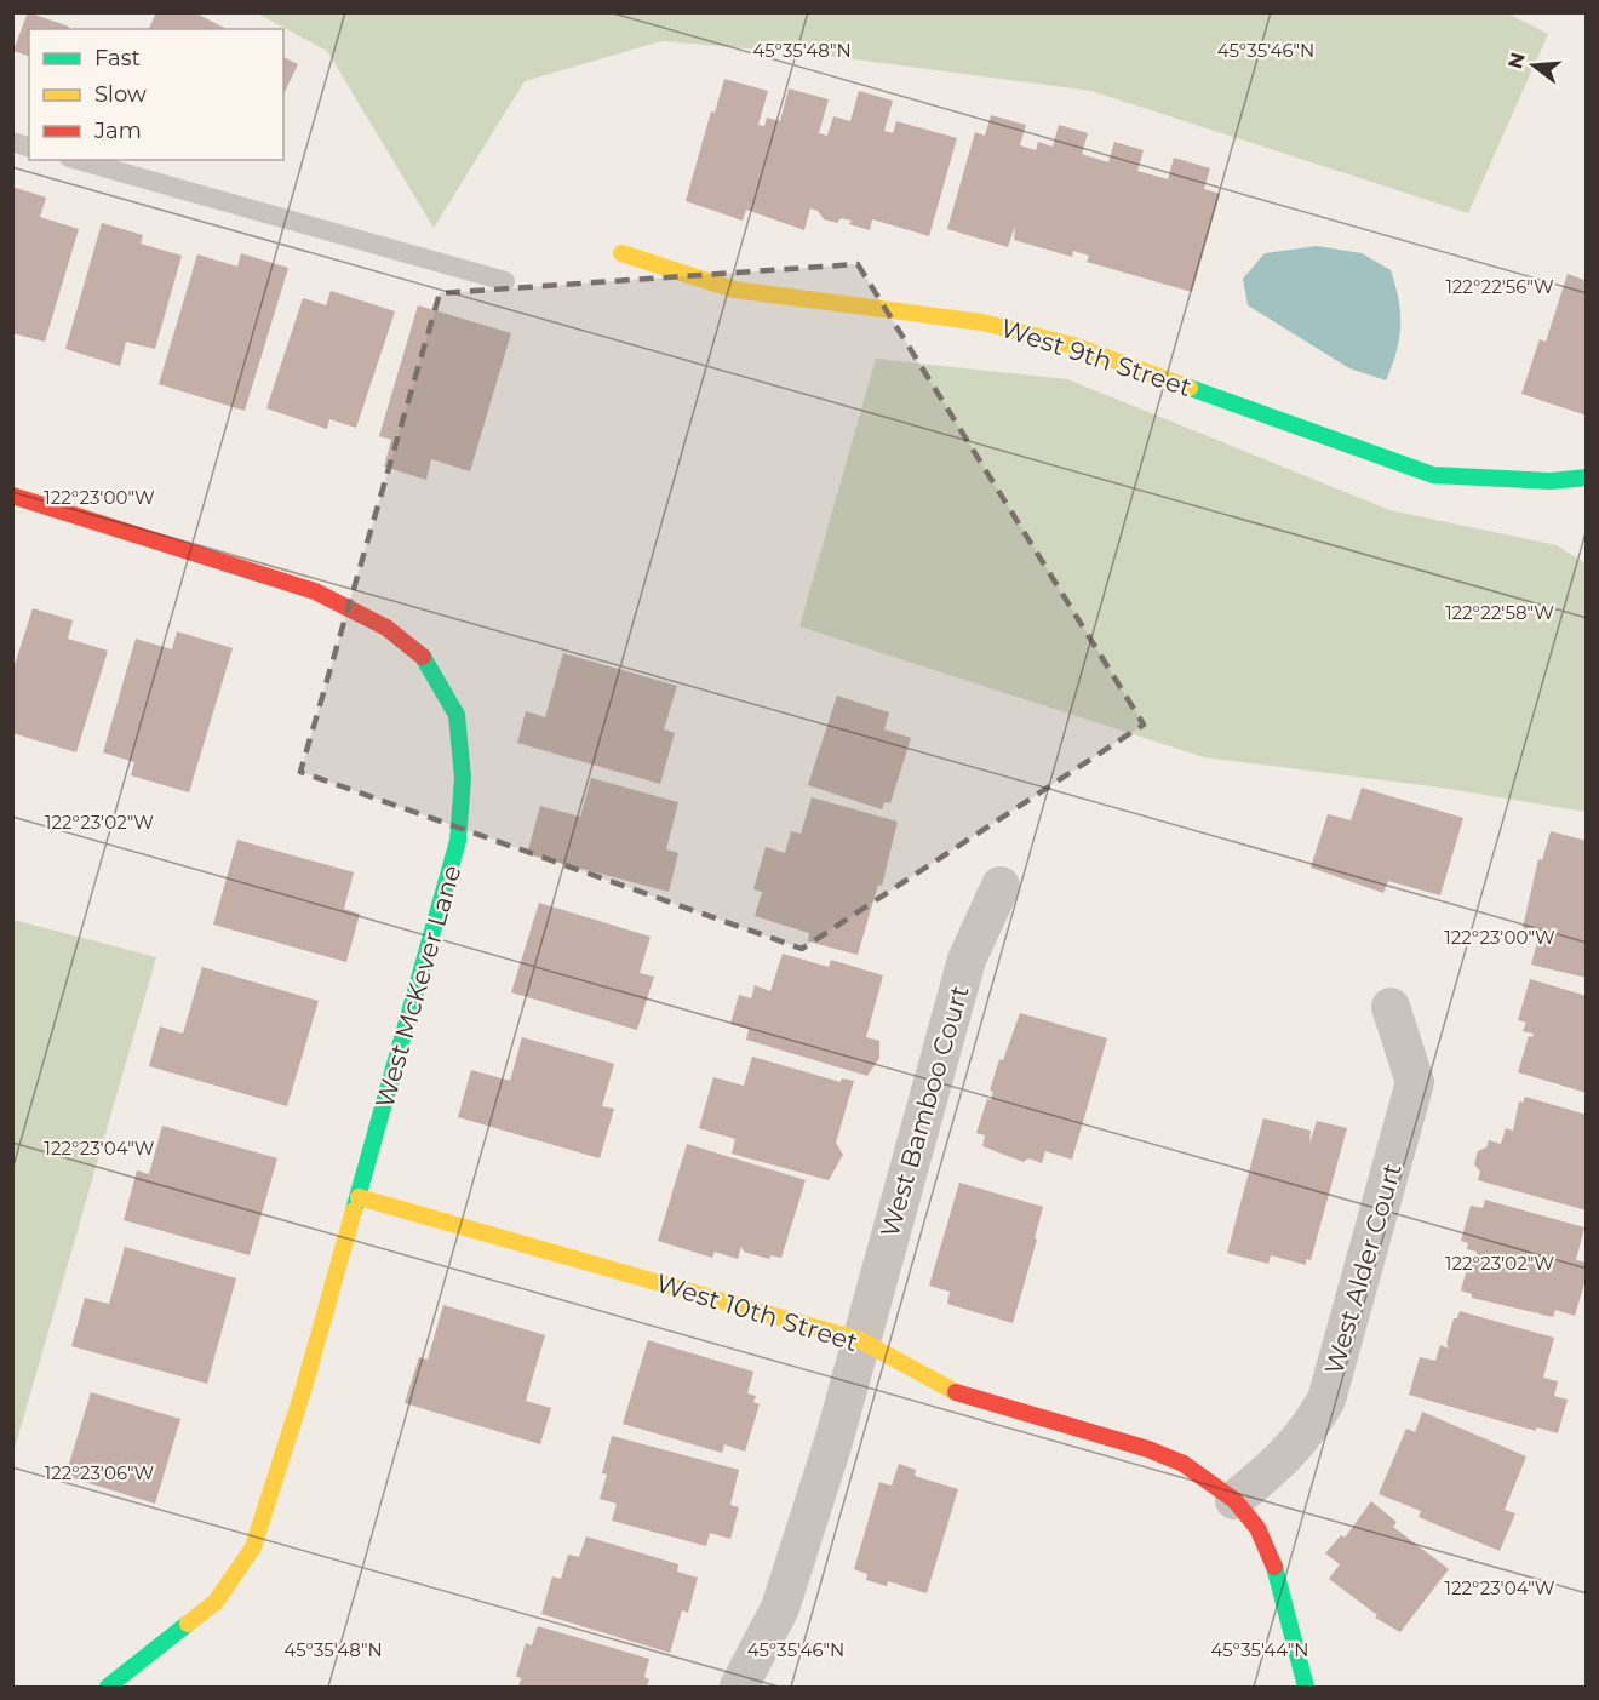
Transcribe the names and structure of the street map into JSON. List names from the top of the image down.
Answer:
{
  "streets": {
    "street": [
      "West 9th Street",
      "West McKever Lane",
      "West Bamboo Court",
      "West Alder Court",
      "West 10th Street"
    ]
  },
  "crossings": [
    ["West McKever Lane", "West 10th Street"],
    ["West Bamboo Court", "West 10th Street"],
    ["West Alder Court", "West 10th Street"]
  ],
  "legend": ["Fast", "Slow", "Jam"],
  "north": "left",
  "coordinates": [
    "45°35'48\"N",
    "45°35'46\"N",
    "122°22'56\"W",
    "122°23'00\"W",
    "122°22'58\"W",
    "122°23'02\"W",
    "122°23'04\"W",
    "122°23'06\"W",
    "45°35'44\"N"
  ]
}
